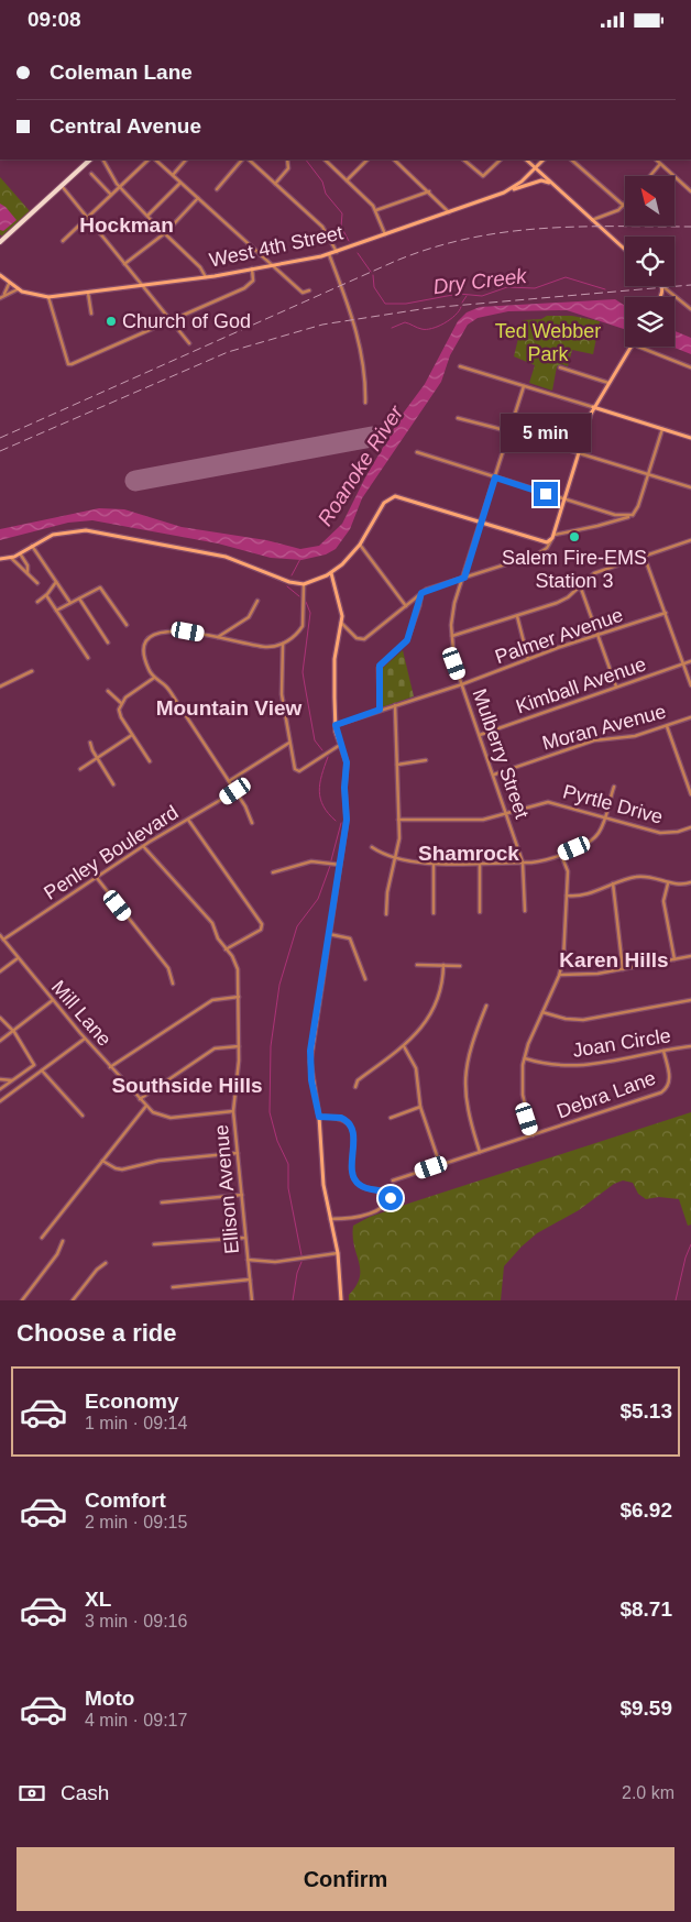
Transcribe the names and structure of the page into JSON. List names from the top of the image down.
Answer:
{
  "streets": {
    "street": [
      "West 4th Street",
      "Palmer Avenue",
      "Kimball Avenue",
      "Moran Avenue",
      "Mulberry Street",
      "Pyrtle Drive",
      "Penley Boulevard",
      "Mill Lane",
      "Joan Circle",
      "Debra Lane",
      "Ellison Avenue"
    ]
  },
  "crossings": [
    ["Palmer Avenue", "Mulberry Street"],
    ["Kimball Avenue", "Mulberry Street"],
    ["Moran Avenue", "Mulberry Street"],
    ["Mulberry Street", "Pyrtle Drive"],
    ["Penley Boulevard", "Mill Lane"],
    ["Penley Boulevard", "Ellison Avenue"],
    ["Joan Circle", "Debra Lane"]
  ],
  "districts": [
    "Hockman",
    "Mountain View",
    "Shamrock",
    "Karen Hills",
    "Southside Hills"
  ],
  "water": ["Dry Creek", "Roanoke River"],
  "parks": ["Ted Webber Park"],
  "places": ["Church of God", "Salem Fire-EMS Station 3"],
  "north": "top left",
  "page": {
    "status": "09:08",
    "banner": ["Coleman Lane", "Central Avenue"],
    "bubble": "5 min",
    "heading": "Choose a ride",
    "list": [
      {
        "name": "Economy",
        "note": "1 min · 09:14",
        "value": "$5.13"
      },
      {
        "name": "Comfort",
        "note": "2 min · 09:15",
        "value": "$6.92"
      },
      {
        "name": "XL",
        "note": "3 min · 09:16",
        "value": "$8.71"
      },
      {
        "name": "Moto",
        "note": "4 min · 09:17",
        "value": "$9.59"
      }
    ],
    "pay": ["Cash", "2.0 km"],
    "buttons": "Confirm"
  }
}
